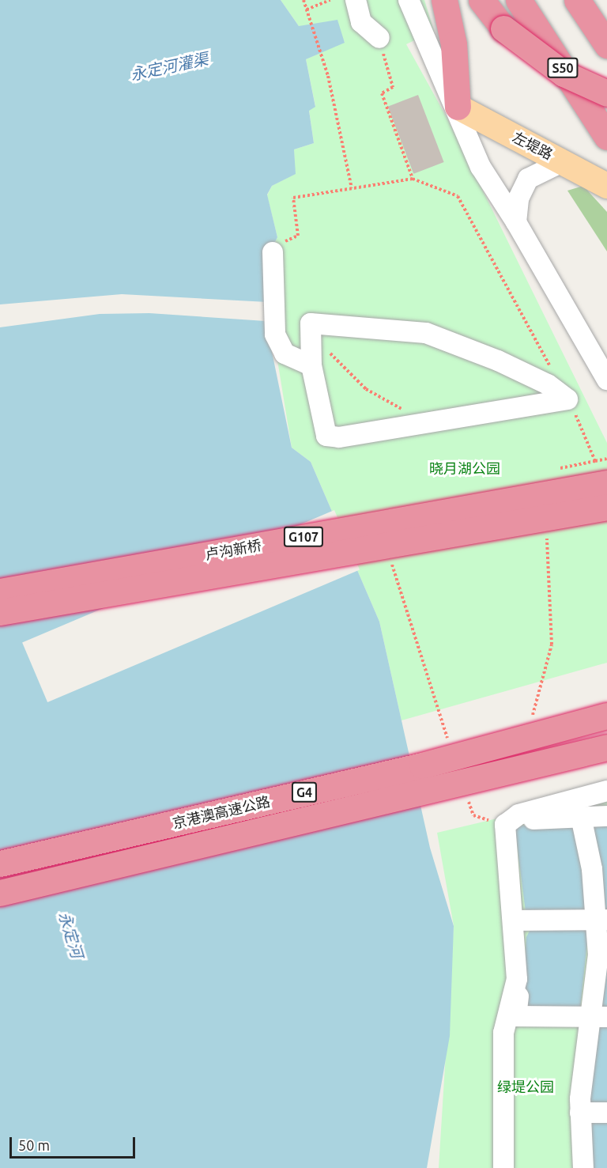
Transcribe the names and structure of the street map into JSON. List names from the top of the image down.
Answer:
{
  "streets": {
    "highway": [
      "S50",
      "G107",
      "卢沟新桥",
      "G4",
      "京港澳高速公路"
    ],
    "main road": ["左堤路"]
  },
  "water": ["永定河灌渠", "永定河"],
  "parks": ["晓月湖公园", "绿堤公园"],
  "scale_bar": "50 m"
}
